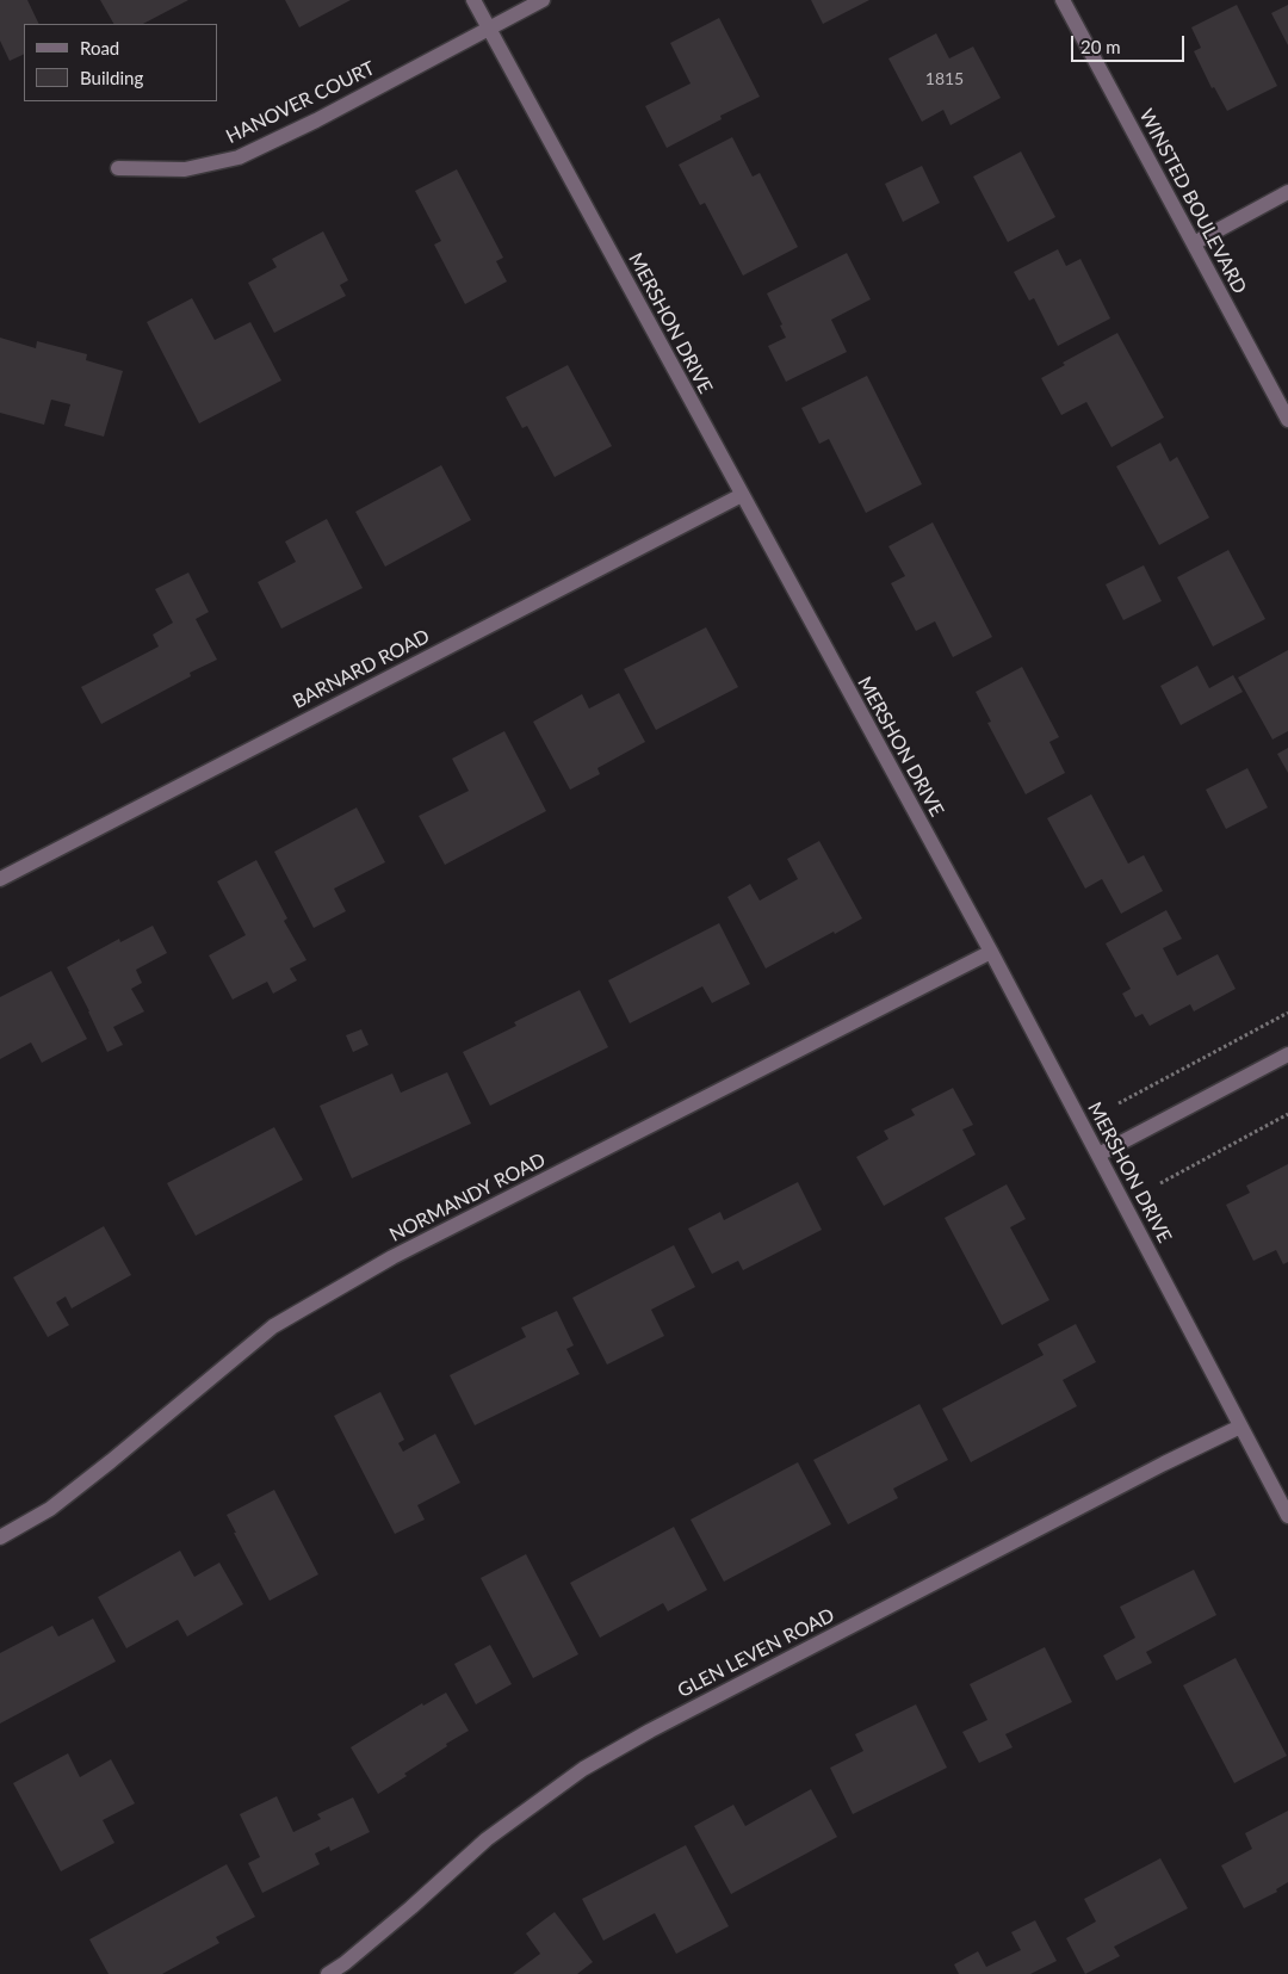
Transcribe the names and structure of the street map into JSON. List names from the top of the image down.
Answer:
{
  "streets": {
    "street": [
      "HANOVER COURT",
      "WINSTED BOULEVARD",
      "MERSHON DRIVE",
      "BARNARD ROAD",
      "NORMANDY ROAD",
      "GLEN LEVEN ROAD"
    ]
  },
  "crossings": [
    ["HANOVER COURT", "MERSHON DRIVE"],
    ["MERSHON DRIVE", "BARNARD ROAD"],
    ["MERSHON DRIVE", "NORMANDY ROAD"],
    ["MERSHON DRIVE", "GLEN LEVEN ROAD"]
  ],
  "house_numbers": ["1815"],
  "legend": ["Road", "Building"],
  "scale_bar": "20 m"
}
